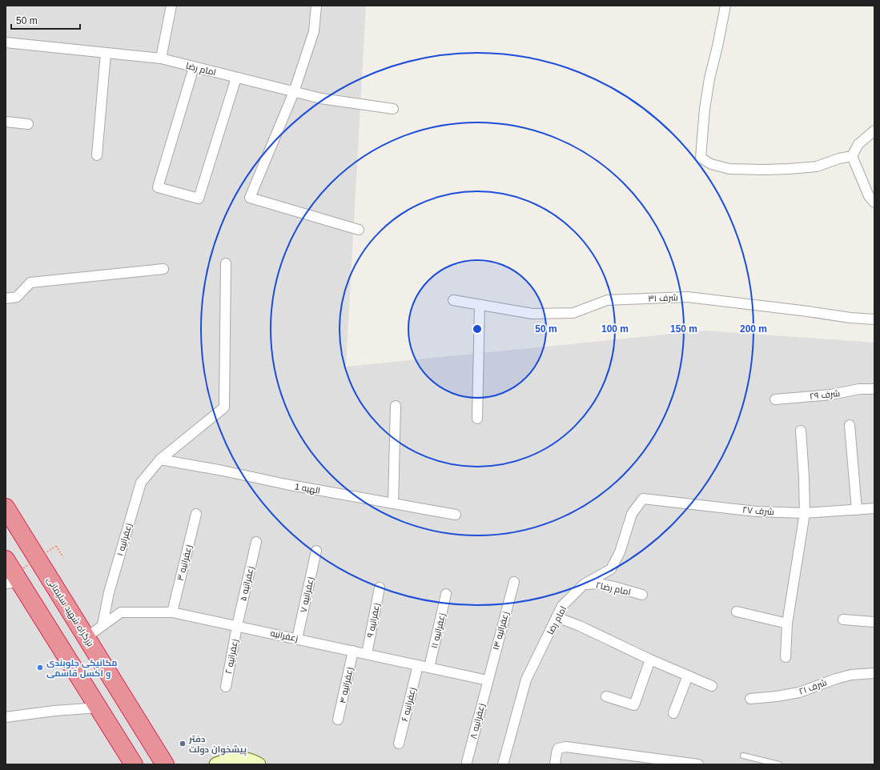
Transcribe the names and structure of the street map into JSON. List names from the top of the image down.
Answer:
{
  "streets": {
    "highway": ["بزرگراه شهید سلیمانی"],
    "street": [
      "امام رضا",
      "شرف ۳۱",
      "شرف ۲۹",
      "الهیه 1",
      "شرف ۲۷",
      "زعفرانیه ۱",
      "زعفرانیه ۳",
      "زعفرانیه ۵",
      "امام رضا۲",
      "زعفرانیه ۷",
      "زعفرانیه ۹",
      "زعفرانیه ۱۱",
      "زعفرانیه ۱۳",
      "زعفرانیه",
      "زعفرانیه ۲",
      "زعفرانیه ۴",
      "شرف ۲۱",
      "زعفرانیه ۶",
      "زعفرانیه ۸"
    ]
  },
  "crossings": [
    ["امام رضا", "شرف ۲۷"],
    ["امام رضا", "امام رضا۲"],
    ["الهیه 1", "زعفرانیه ۱"],
    ["زعفرانیه ۱", "زعفرانیه"],
    ["زعفرانیه ۳", "زعفرانیه"],
    ["زعفرانیه ۵", "زعفرانیه"],
    ["زعفرانیه ۵", "زعفرانیه ۲"],
    ["زعفرانیه ۷", "زعفرانیه"],
    ["بزرگراه شهید سلیمانی", "زعفرانیه"],
    ["زعفرانیه ۹", "زعفرانیه"],
    ["زعفرانیه ۱۱", "زعفرانیه"],
    ["زعفرانیه ۱۳", "زعفرانیه"],
    ["زعفرانیه ۱۳", "زعفرانیه ۸"],
    ["زعفرانیه", "زعفرانیه ۲"],
    ["زعفرانیه", "زعفرانیه ۴"],
    ["زعفرانیه", "زعفرانیه ۶"],
    ["زعفرانیه", "زعفرانیه ۸"]
  ],
  "places": ["مکانیکی جلوبندی و اکسل قاسمی", "دفتر پیشخوان دولت"],
  "scale_bar": "50 m",
  "rings": [
    "50 m",
    "100 m",
    "150 m",
    "200 m"
  ]
}
